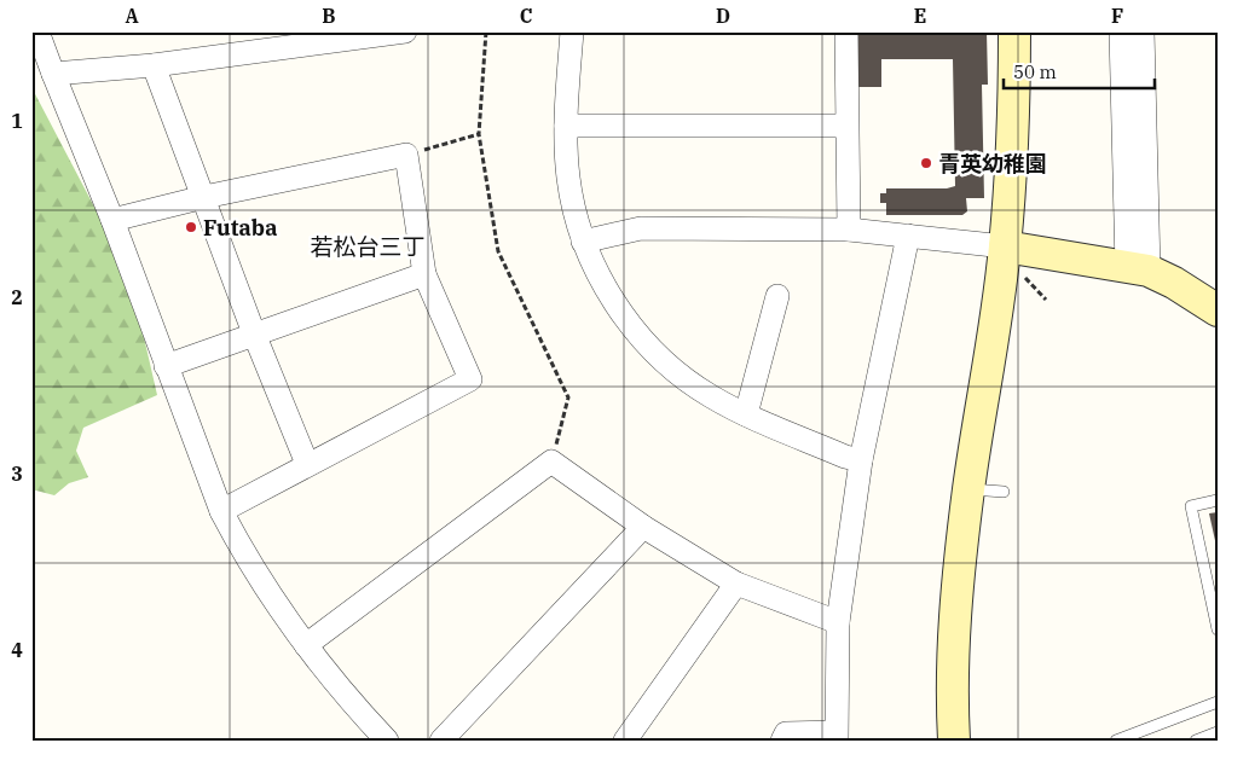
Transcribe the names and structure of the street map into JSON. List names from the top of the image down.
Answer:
{
  "districts": ["若松台三丁"],
  "places": ["青英幼稚園", "Futaba"],
  "scale_bar": "50 m",
  "grid": {
    "columns": [
      "A",
      "B",
      "C",
      "D",
      "E",
      "F"
    ],
    "rows": [
      "1",
      "2",
      "3",
      "4"
    ]
  }
}
